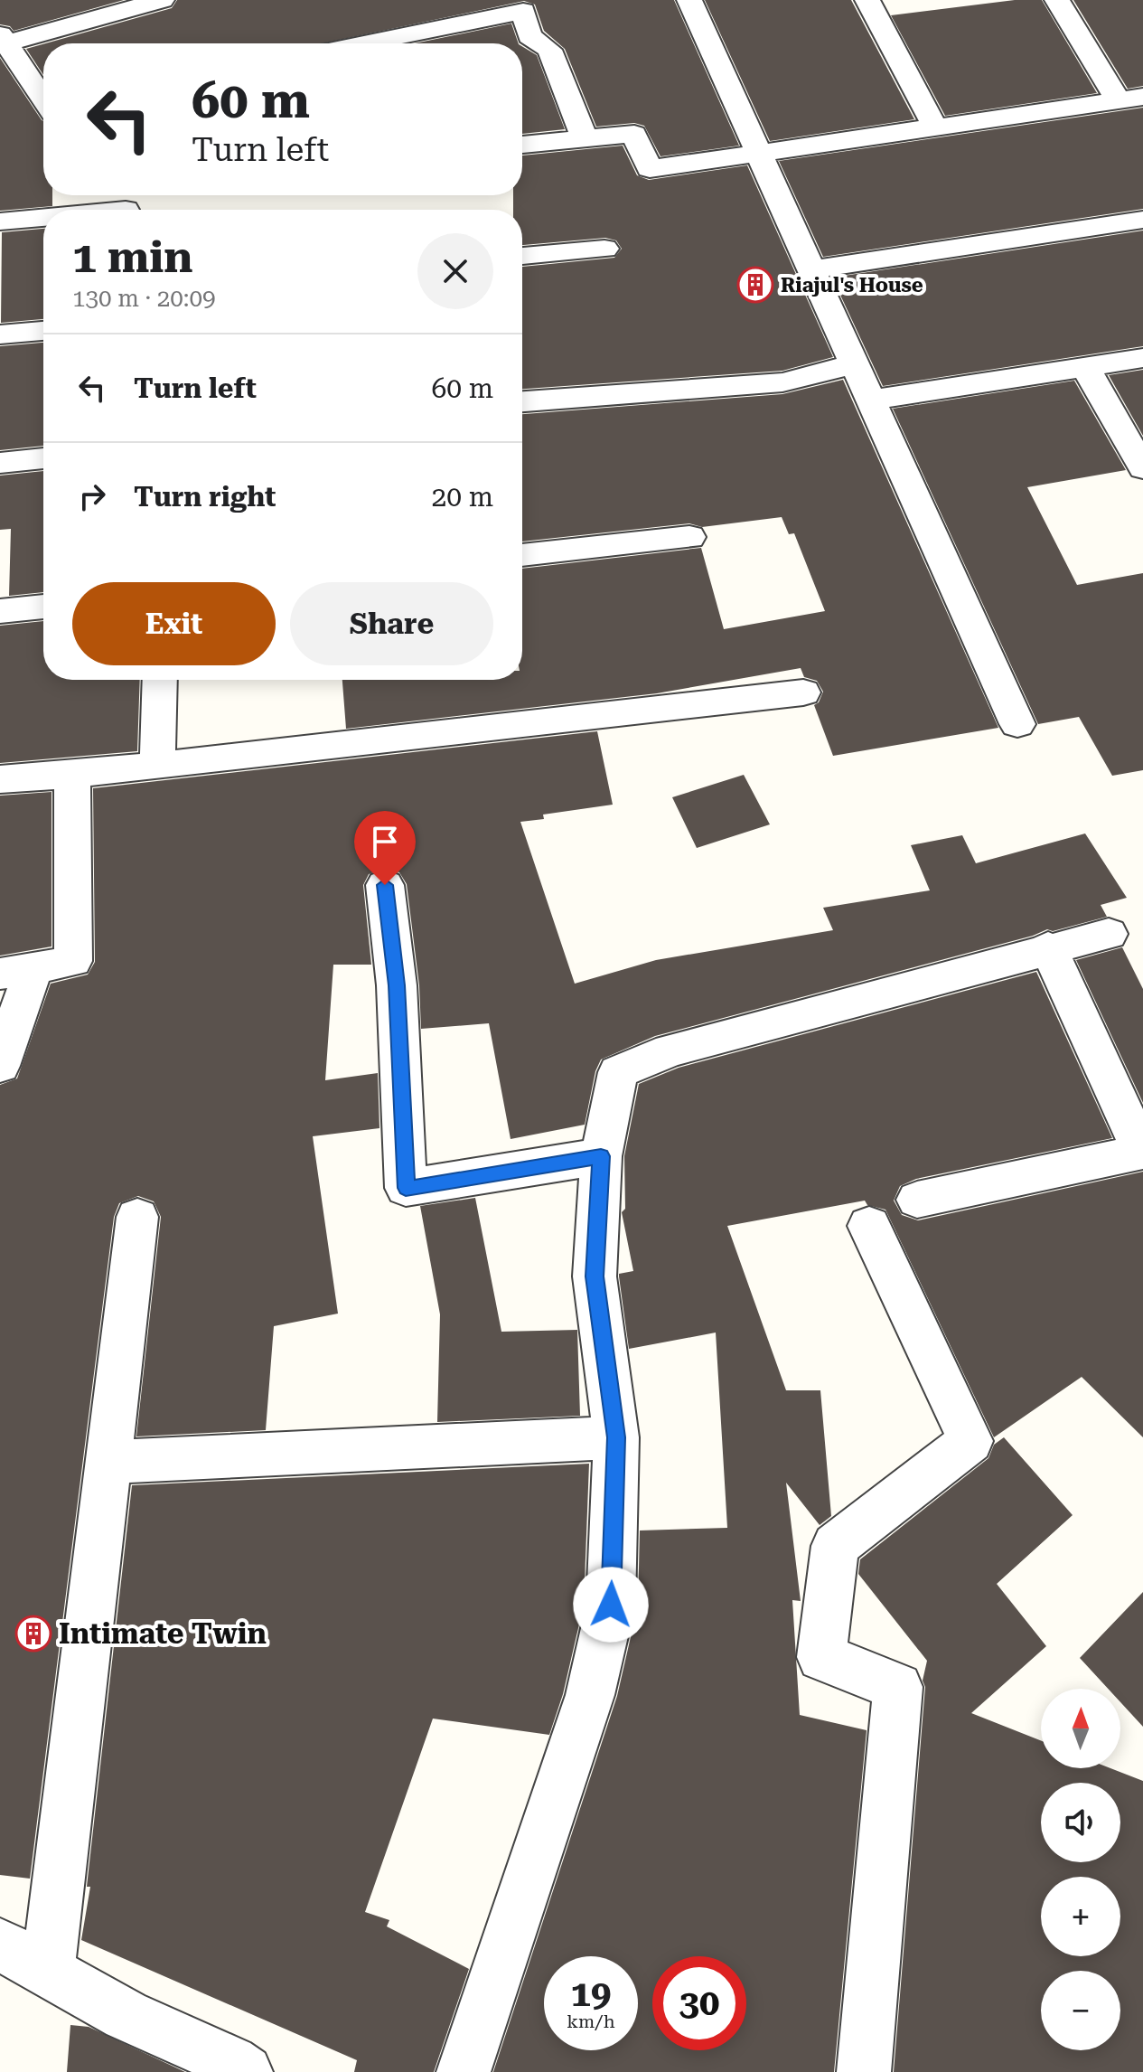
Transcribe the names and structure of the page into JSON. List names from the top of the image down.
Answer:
{
  "places": {
    "building": ["Riajul's House", "Intimate Twin"]
  },
  "north": "top",
  "page": {
    "turn": ["60 m", "Turn left"],
    "heading": ["1 min", "130 m · 20:09"],
    "list": [
      {
        "name": "Turn left",
        "value": "60 m"
      },
      {
        "name": "Turn right",
        "value": "20 m"
      }
    ],
    "buttons": ["Exit", "Share"],
    "map_buttons": ["+", "−"],
    "speed": "19 km/h",
    "limit": "30"
  }
}
